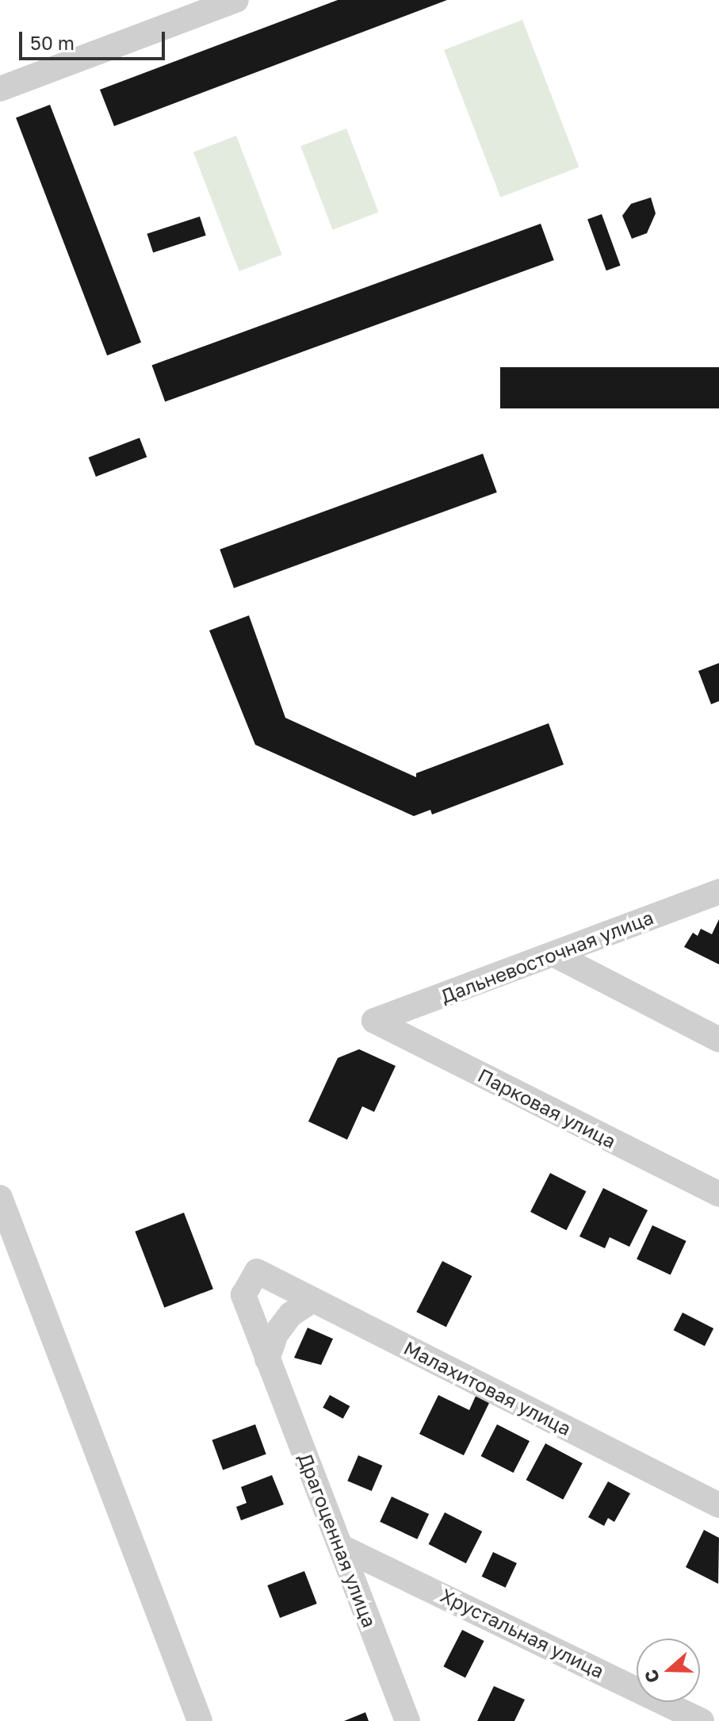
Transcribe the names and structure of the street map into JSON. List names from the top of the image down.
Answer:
{
  "streets": {
    "street": [
      "Дальневосточная улица",
      "Парковая улица",
      "Малахитовая улица",
      "Драгоценная улица",
      "Хрустальная улица"
    ]
  },
  "crossings": [
    ["Дальневосточная улица", "Парковая улица"],
    ["Малахитовая улица", "Драгоценная улица"],
    ["Драгоценная улица", "Хрустальная улица"]
  ],
  "scale_bar": "50 m",
  "north": "left"
}
